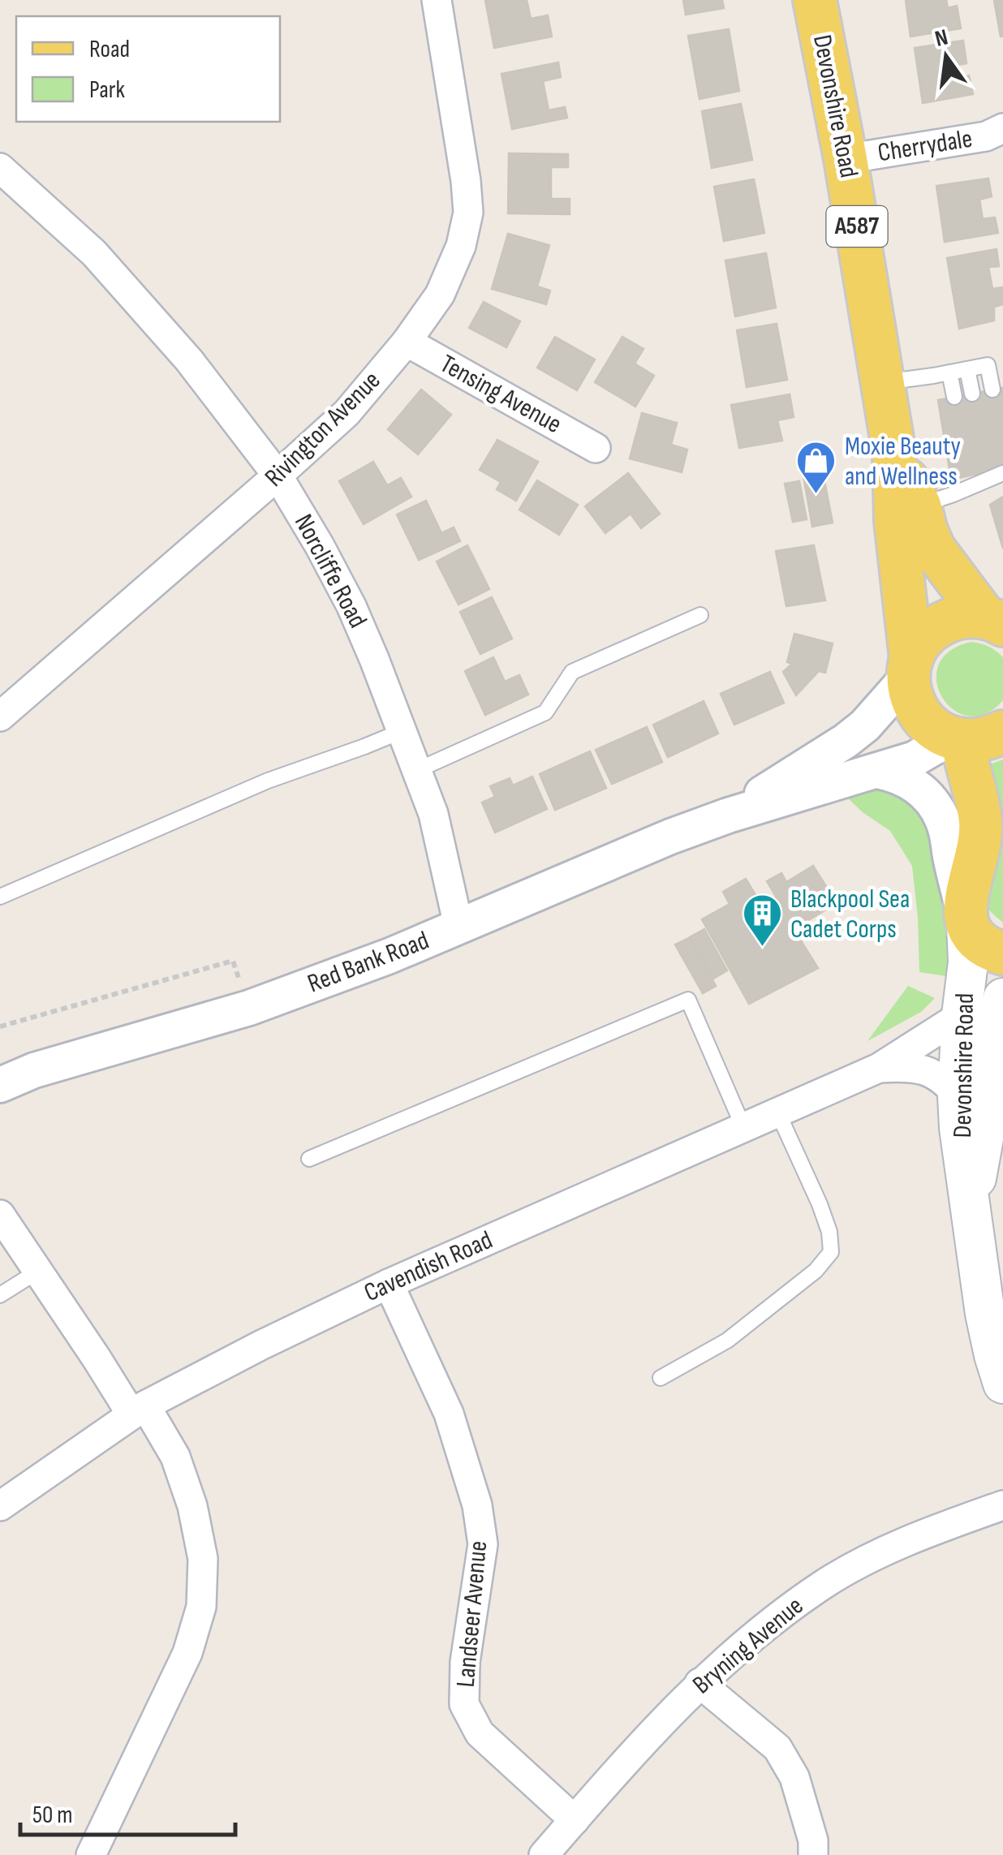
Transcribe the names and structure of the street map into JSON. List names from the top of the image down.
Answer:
{
  "streets": {
    "main road": ["Devonshire Road", "A587"],
    "street": [
      "Cherrydale",
      "Tensing Avenue",
      "Rivington Avenue",
      "Norcliffe Road",
      "Red Bank Road",
      "Cavendish Road",
      "Landseer Avenue",
      "Bryning Avenue"
    ]
  },
  "crossings": [
    ["Devonshire Road", "Cherrydale"],
    ["Devonshire Road", "A587"],
    ["Devonshire Road", "Red Bank Road"],
    ["Devonshire Road", "Cavendish Road"],
    ["A587", "Red Bank Road"],
    ["Tensing Avenue", "Rivington Avenue"],
    ["Rivington Avenue", "Norcliffe Road"],
    ["Norcliffe Road", "Red Bank Road"],
    ["Cavendish Road", "Landseer Avenue"],
    ["Landseer Avenue", "Bryning Avenue"]
  ],
  "places": {
    "shop": ["Moxie Beauty and Wellness"],
    "building": ["Blackpool Sea Cadet Corps"]
  },
  "legend": ["Road", "Park"],
  "scale_bar": "50 m",
  "north": "top"
}
